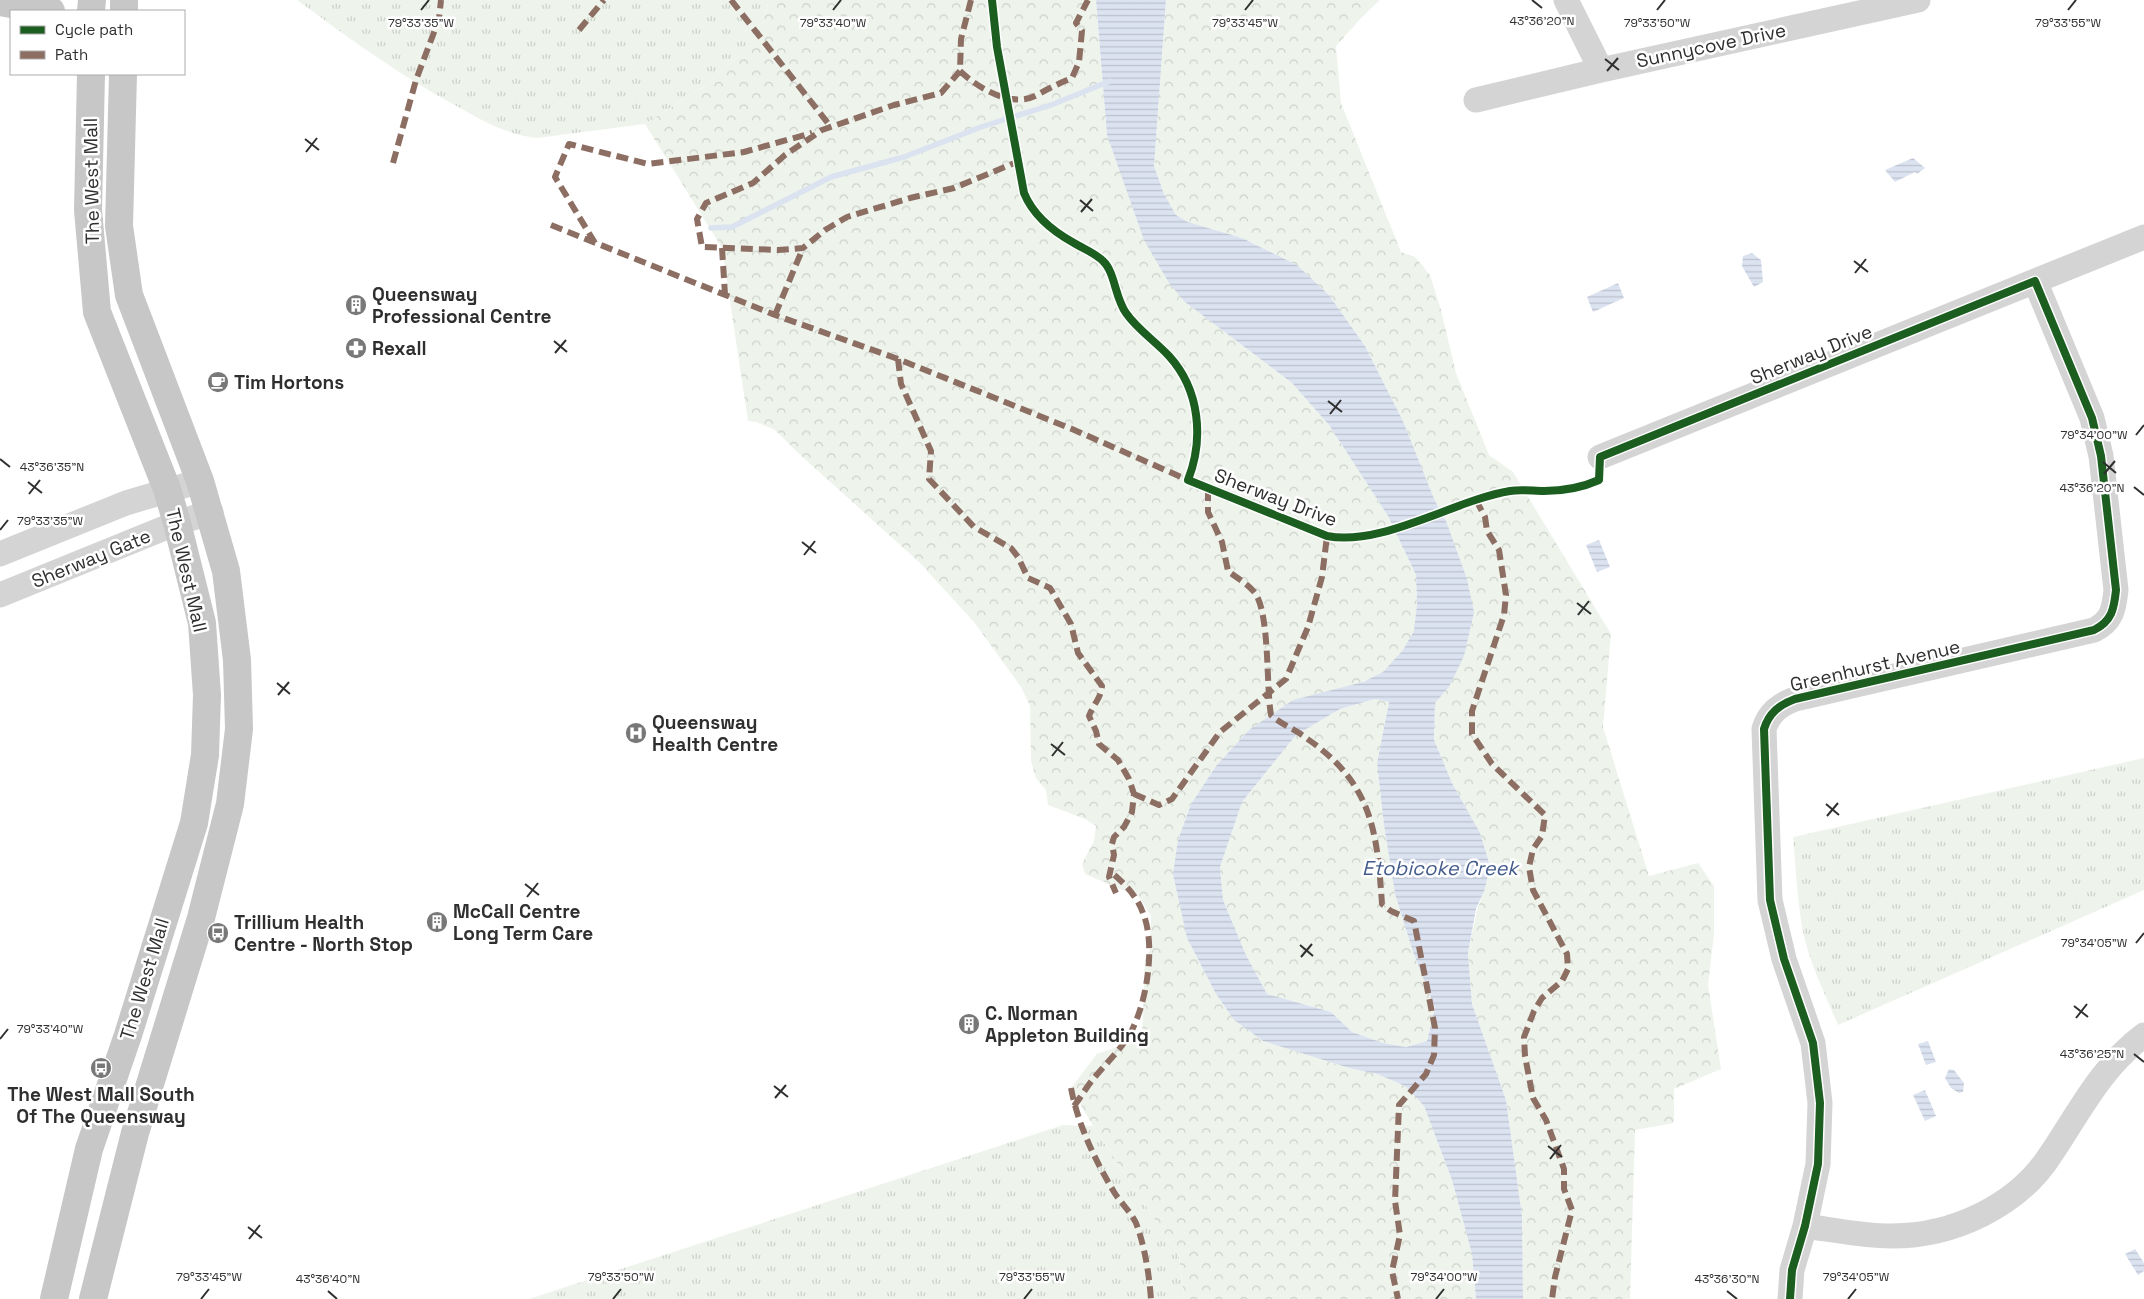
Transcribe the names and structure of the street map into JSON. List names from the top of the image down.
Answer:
{
  "streets": {
    "main road": ["The West Mall"],
    "street": [
      "Sunnycove Drive",
      "Sherway Drive",
      "Sherway Gate",
      "Greenhurst Avenue"
    ]
  },
  "crossings": [
    ["The West Mall", "Sherway Gate"],
    ["Sherway Drive", "Greenhurst Avenue"]
  ],
  "water": ["Etobicoke Creek"],
  "places": {
    "building": ["Queensway Professional Centre", "McCall Centre Long Term Care", "C. Norman Appleton Building"],
    "pharmacy": ["Rexall"],
    "cafe": ["Tim Hortons"],
    "hospital": ["Queensway Health Centre"],
    "bus stop": ["Trillium Health Centre - North Stop", "The West Mall South Of The Queensway"]
  },
  "legend": ["Cycle path", "Path"],
  "coordinates": [
    "43°36'20\"N",
    "79°33'35\"W",
    "79°33'40\"W",
    "79°33'45\"W",
    "79°33'50\"W",
    "79°33'55\"W",
    "79°34'00\"W",
    "43°36'35\"N",
    "79°34'05\"W",
    "43°36'25\"N",
    "43°36'40\"N",
    "43°36'30\"N"
  ]
}
